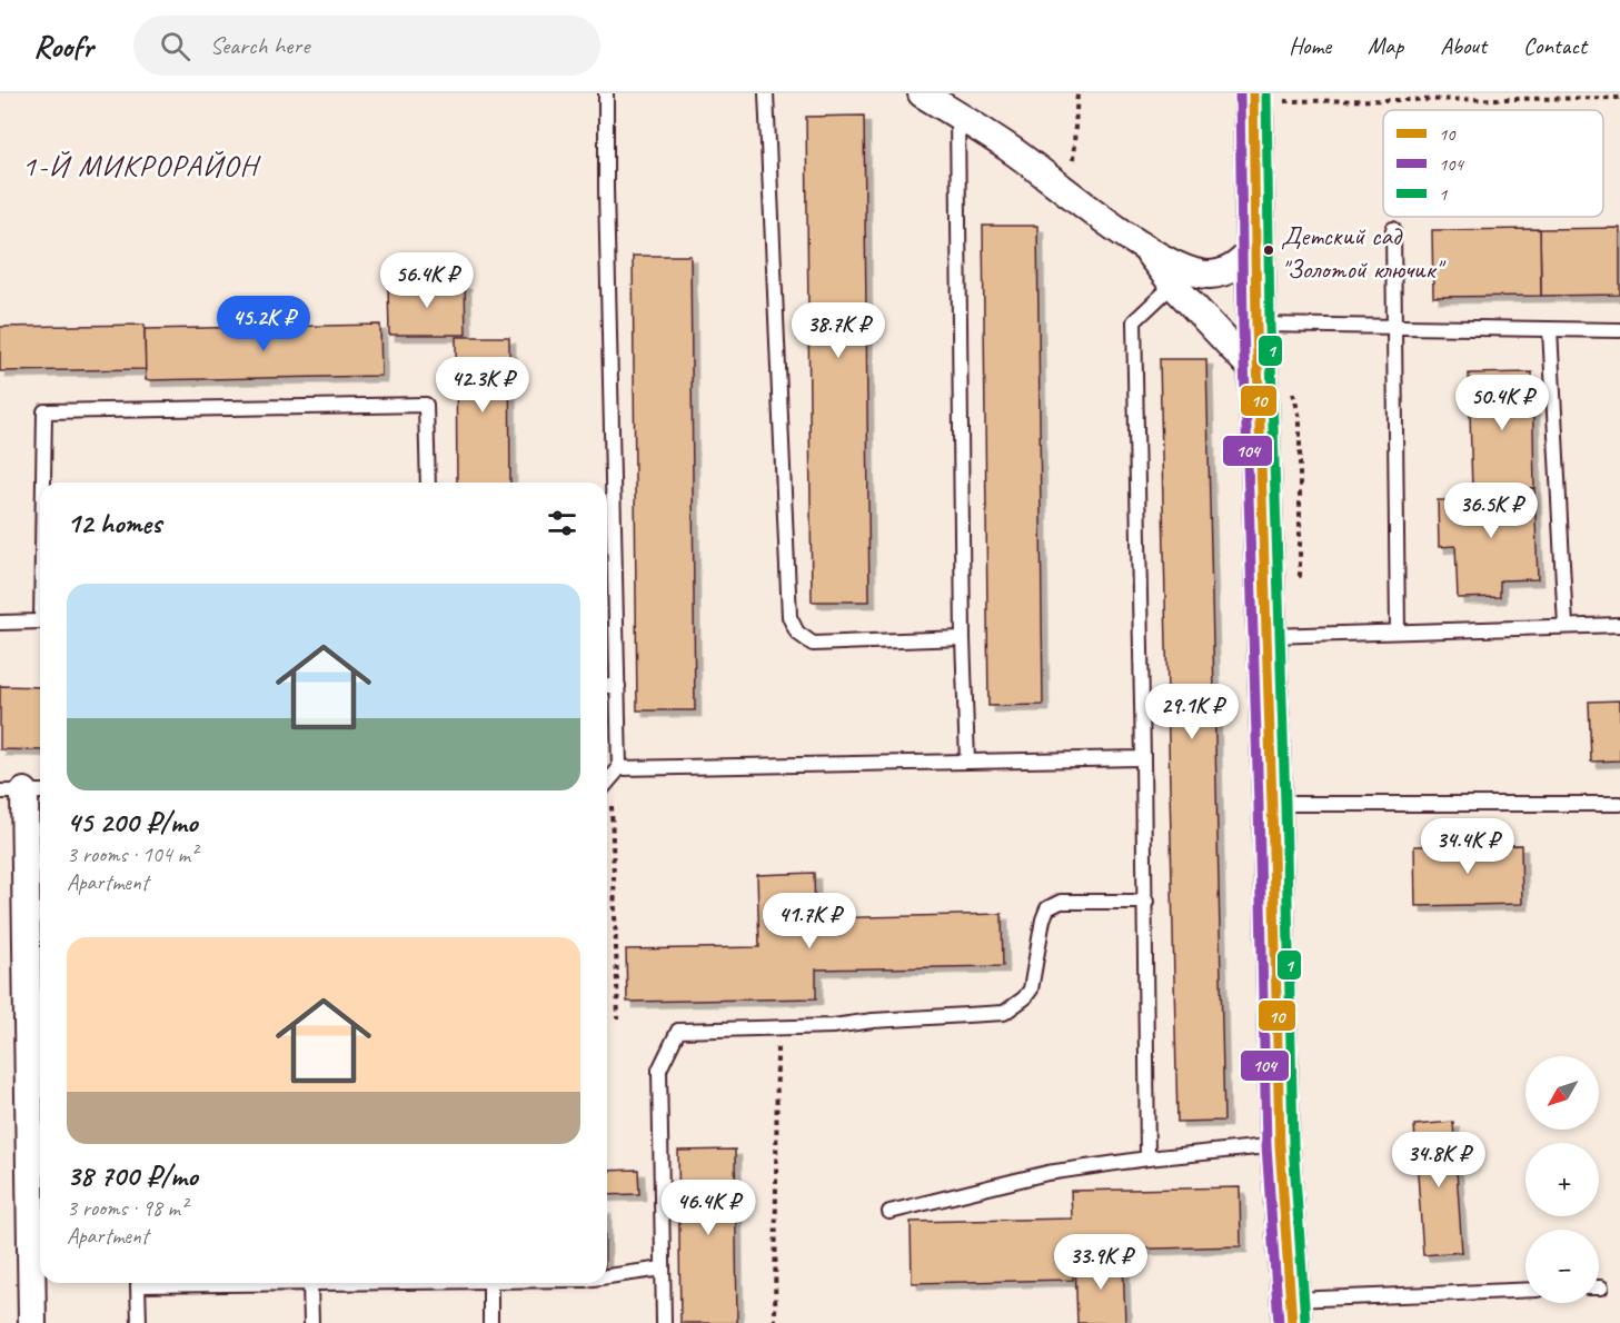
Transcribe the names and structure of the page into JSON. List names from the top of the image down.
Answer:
{
  "districts": ["1-Й МИКРОРАЙОН"],
  "places": ["Детский сад \"Золотой ключик\""],
  "lines": ["transit line 10", "transit line 104", "transit line 1"],
  "legend": ["10", "104", "1"],
  "north": "bottom left",
  "page": {
    "header": "Roofr",
    "search": "Search here",
    "nav": [
      "Home",
      "Map",
      "About",
      "Contact"
    ],
    "price": [
      "56.4K ₽",
      "45.2K ₽",
      "38.7K ₽",
      "42.3K ₽",
      "50.4K ₽",
      "36.5K ₽",
      "29.1K ₽",
      "34.4K ₽",
      "41.7K ₽",
      "34.8K ₽",
      "46.4K ₽",
      "33.9K ₽"
    ],
    "heading": "12 homes",
    "list": [
      {
        "name": "45 200 ₽/mo",
        "note": "3 rooms · 104 m² · Apartment"
      },
      {
        "name": "38 700 ₽/mo",
        "note": "3 rooms · 98 m² · Apartment"
      }
    ],
    "map_buttons": ["+", "−"]
  }
}
